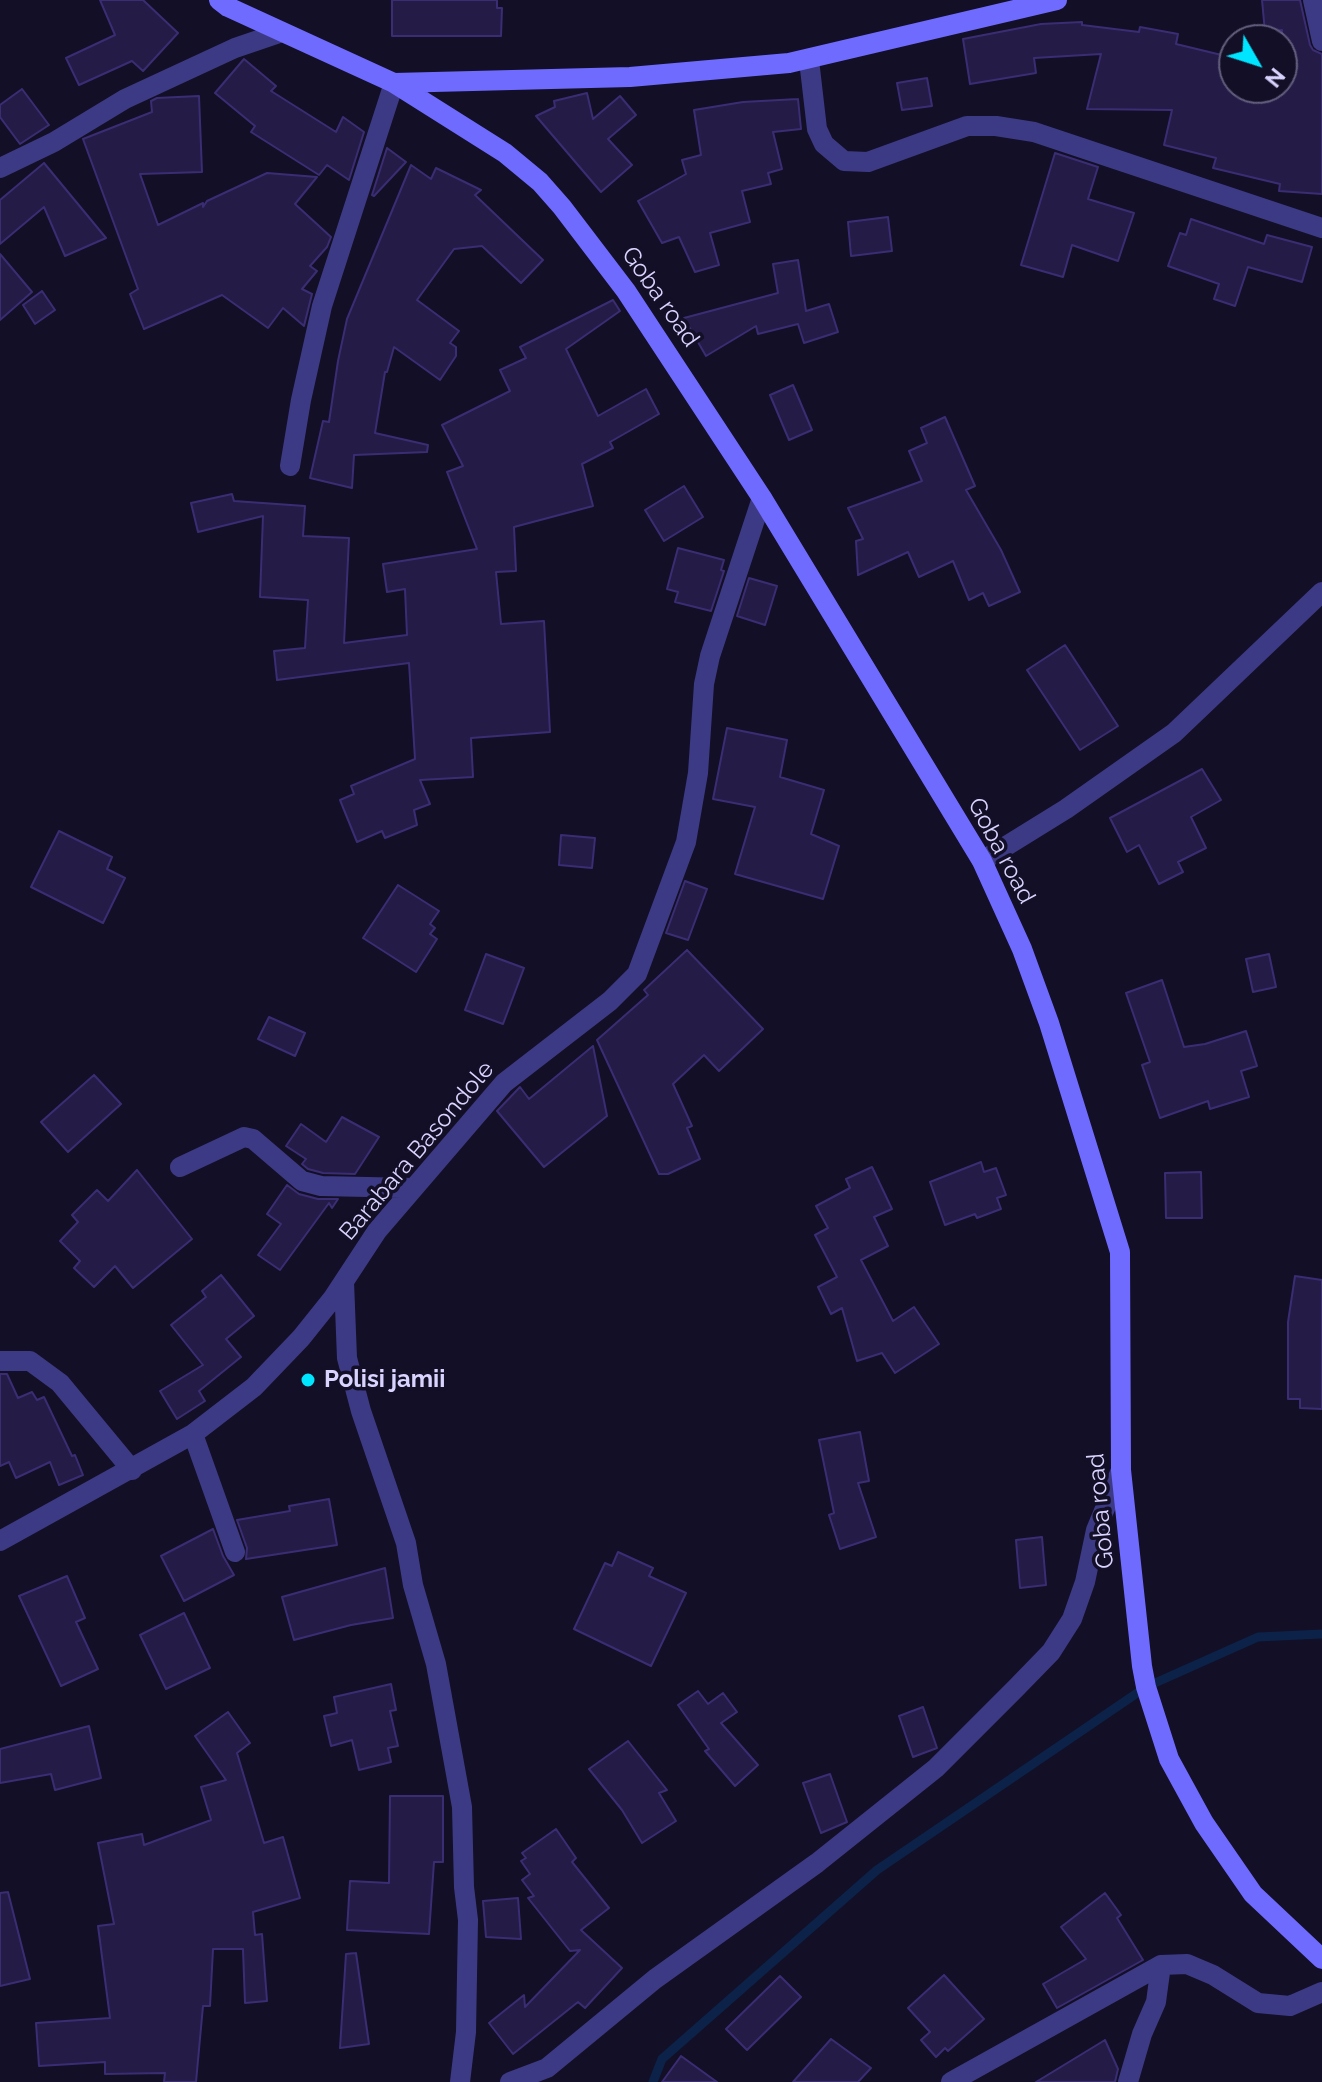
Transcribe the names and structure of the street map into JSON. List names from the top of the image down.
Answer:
{
  "streets": {
    "main road": ["Goba road"],
    "street": ["Barabara Basondole"]
  },
  "crossings": [
    ["Goba road", "Barabara Basondole"]
  ],
  "places": ["Polisi jamii"],
  "north": "bottom right"
}
